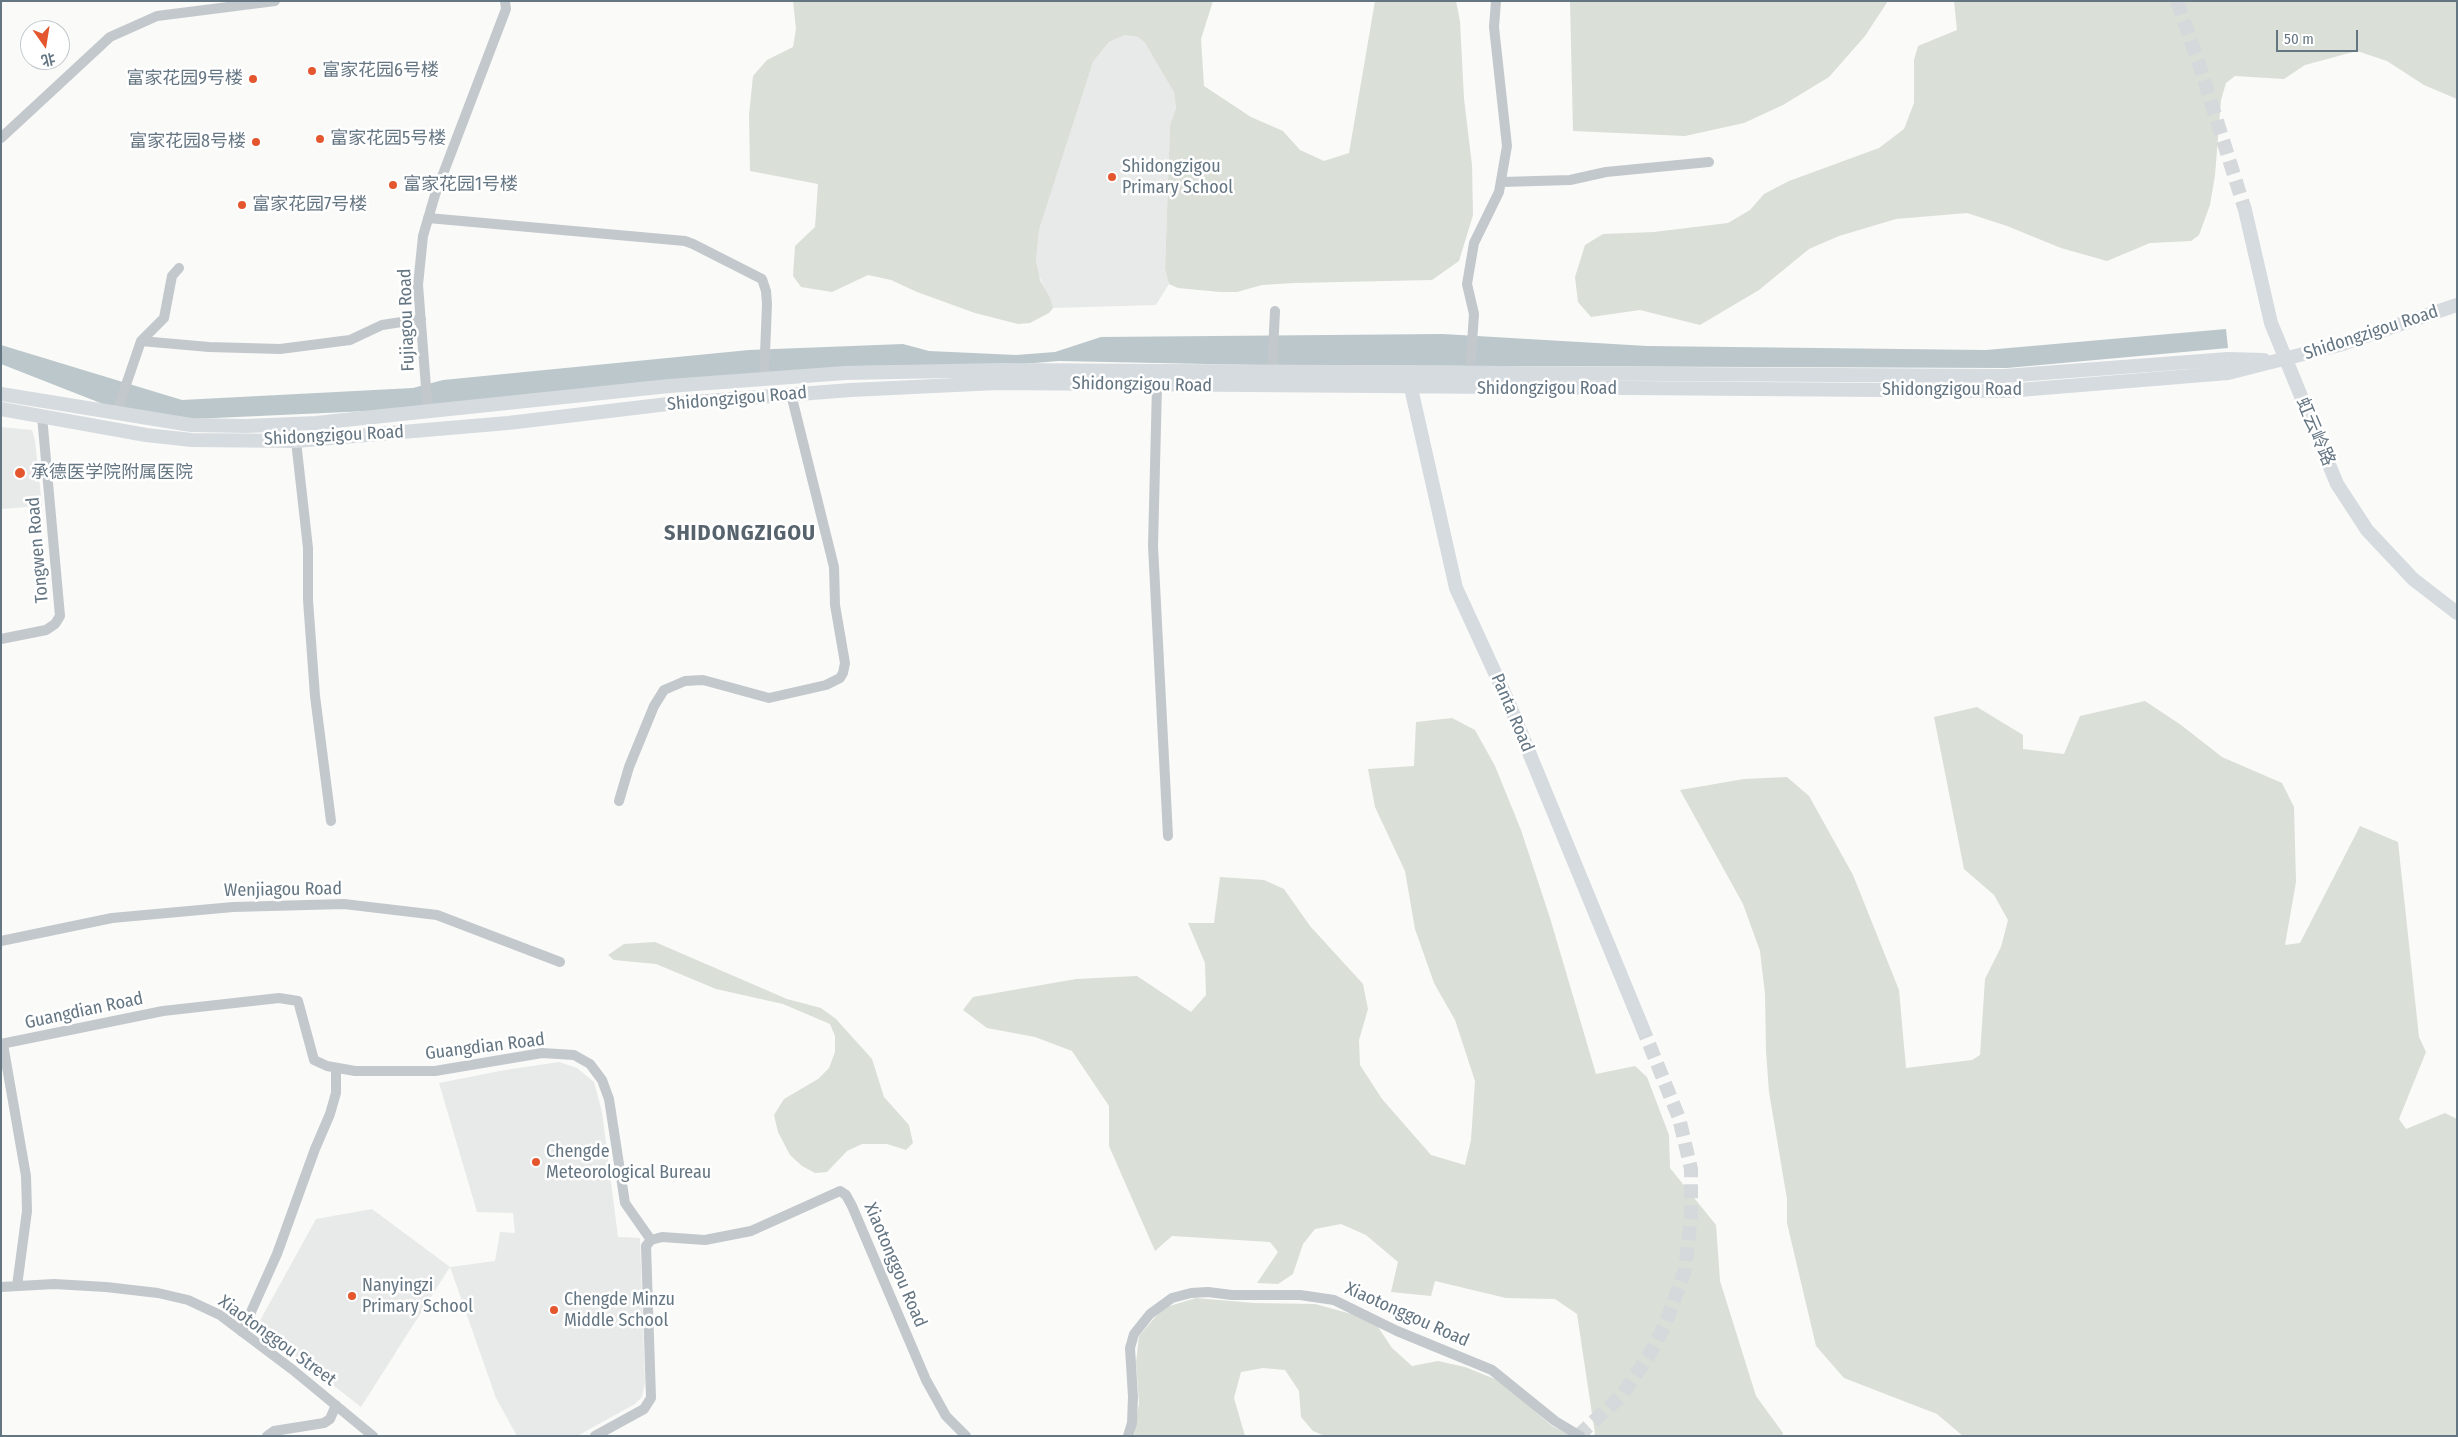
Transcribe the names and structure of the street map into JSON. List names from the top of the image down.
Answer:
{
  "streets": {
    "main road": ["Shidongzigou Road", "虹云岭路", "Panta Road"],
    "street": [
      "Fujiagou Road",
      "Tongwen Road",
      "Wenjiagou Road",
      "Guangdian Road",
      "Xiaotonggou Road",
      "Xiaotonggou Street"
    ]
  },
  "crossings": [
    ["Fujiagou Road", "Shidongzigou Road"],
    ["Shidongzigou Road", "虹云岭路"],
    ["Shidongzigou Road", "Tongwen Road"],
    ["Shidongzigou Road", "Panta Road"],
    ["Guangdian Road", "Xiaotonggou Road"]
  ],
  "districts": ["SHIDONGZIGOU"],
  "places": [
    "富家花园6号楼",
    "富家花园9号楼",
    "富家花园5号楼",
    "富家花园8号楼",
    "Shidongzigou Primary School",
    "富家花园1号楼",
    "富家花园7号楼",
    "承德医学院附属医院",
    "Chengde Meteorological Bureau",
    "Nanyingzi Primary School",
    "Chengde Minzu Middle School"
  ],
  "scale_bar": "50 m",
  "north": "bottom"
}
